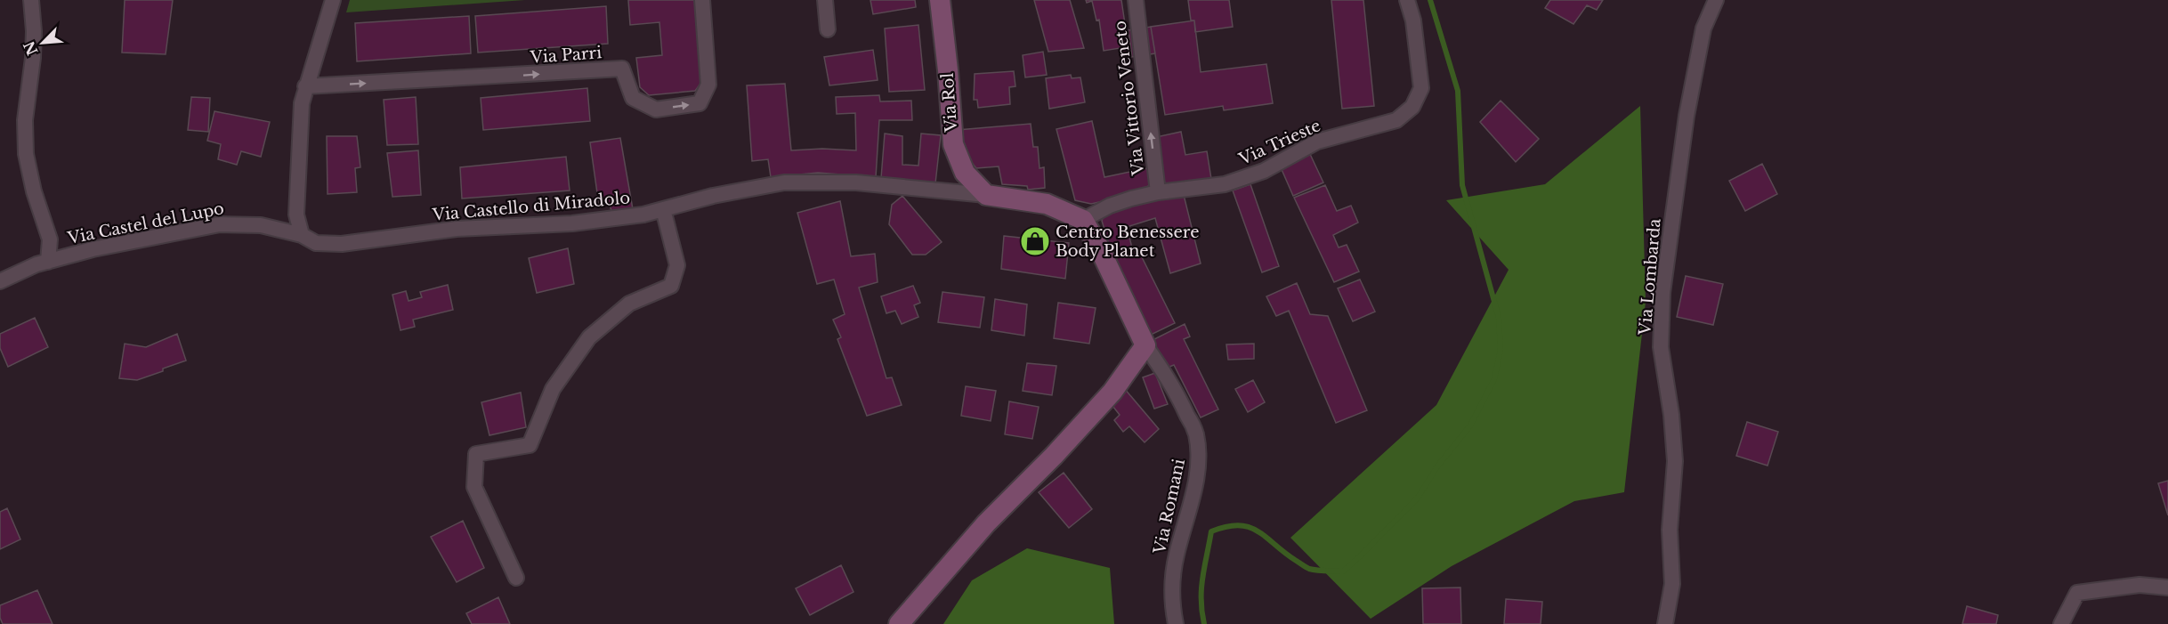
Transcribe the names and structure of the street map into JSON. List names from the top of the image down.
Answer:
{
  "streets": {
    "street": [
      "Via Parri",
      "Via Vittorio Veneto",
      "Via Rol",
      "Via Trieste",
      "Via Castello di Miradolo",
      "Via Castel del Lupo",
      "Via Lombarda",
      "Via Romani"
    ]
  },
  "crossings": [
    ["Via Vittorio Veneto", "Via Trieste"],
    ["Via Rol", "Via Castello di Miradolo"],
    ["Via Castello di Miradolo", "Via Castel del Lupo"]
  ],
  "one_way": ["Via Vittorio Veneto"],
  "places": {
    "shop": ["Centro Benessere Body Planet"]
  },
  "north": "bottom left"
}
